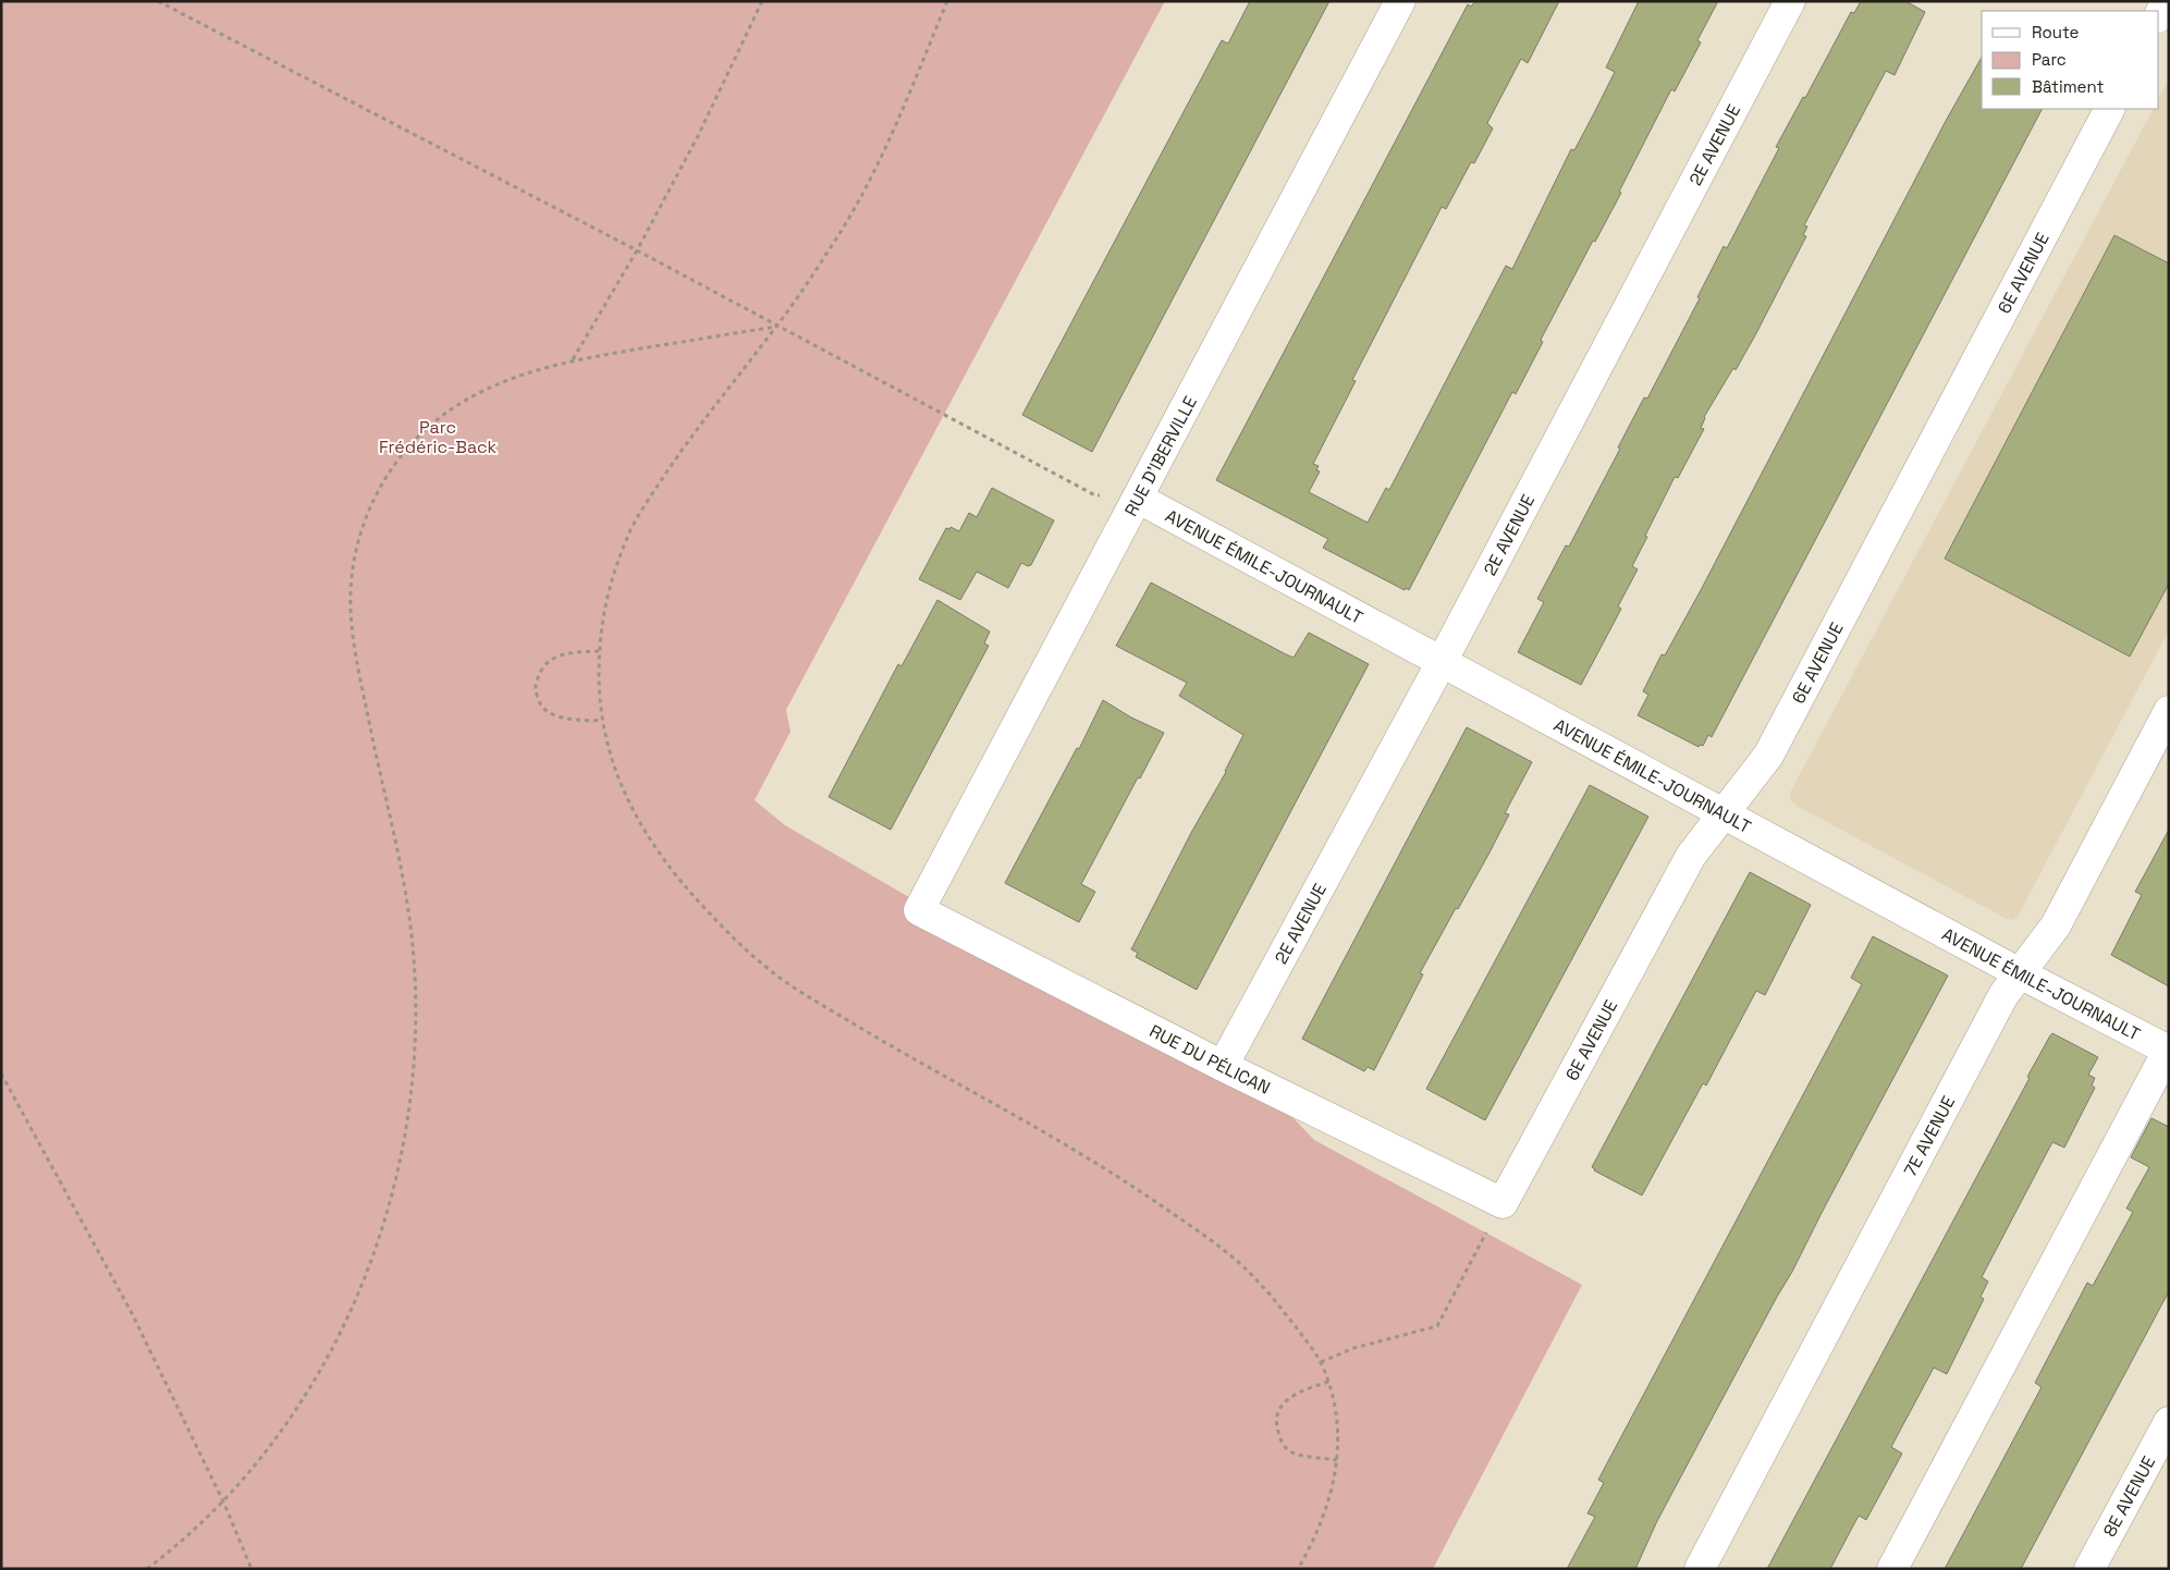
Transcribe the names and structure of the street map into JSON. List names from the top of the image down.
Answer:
{
  "streets": {
    "street": [
      "2E AVENUE",
      "6E AVENUE",
      "RUE D'IBERVILLE",
      "AVENUE ÉMILE-JOURNAULT",
      "RUE DU PÉLICAN",
      "7E AVENUE",
      "8E AVENUE"
    ]
  },
  "crossings": [
    ["2E AVENUE", "AVENUE ÉMILE-JOURNAULT"],
    ["2E AVENUE", "RUE DU PÉLICAN"],
    ["6E AVENUE", "AVENUE ÉMILE-JOURNAULT"],
    ["6E AVENUE", "RUE DU PÉLICAN"],
    ["RUE D'IBERVILLE", "AVENUE ÉMILE-JOURNAULT"],
    ["RUE D'IBERVILLE", "RUE DU PÉLICAN"],
    ["AVENUE ÉMILE-JOURNAULT", "7E AVENUE"]
  ],
  "parks": ["Parc Frédéric-Back"],
  "legend": ["Route", "Parc", "Bâtiment"]
}
